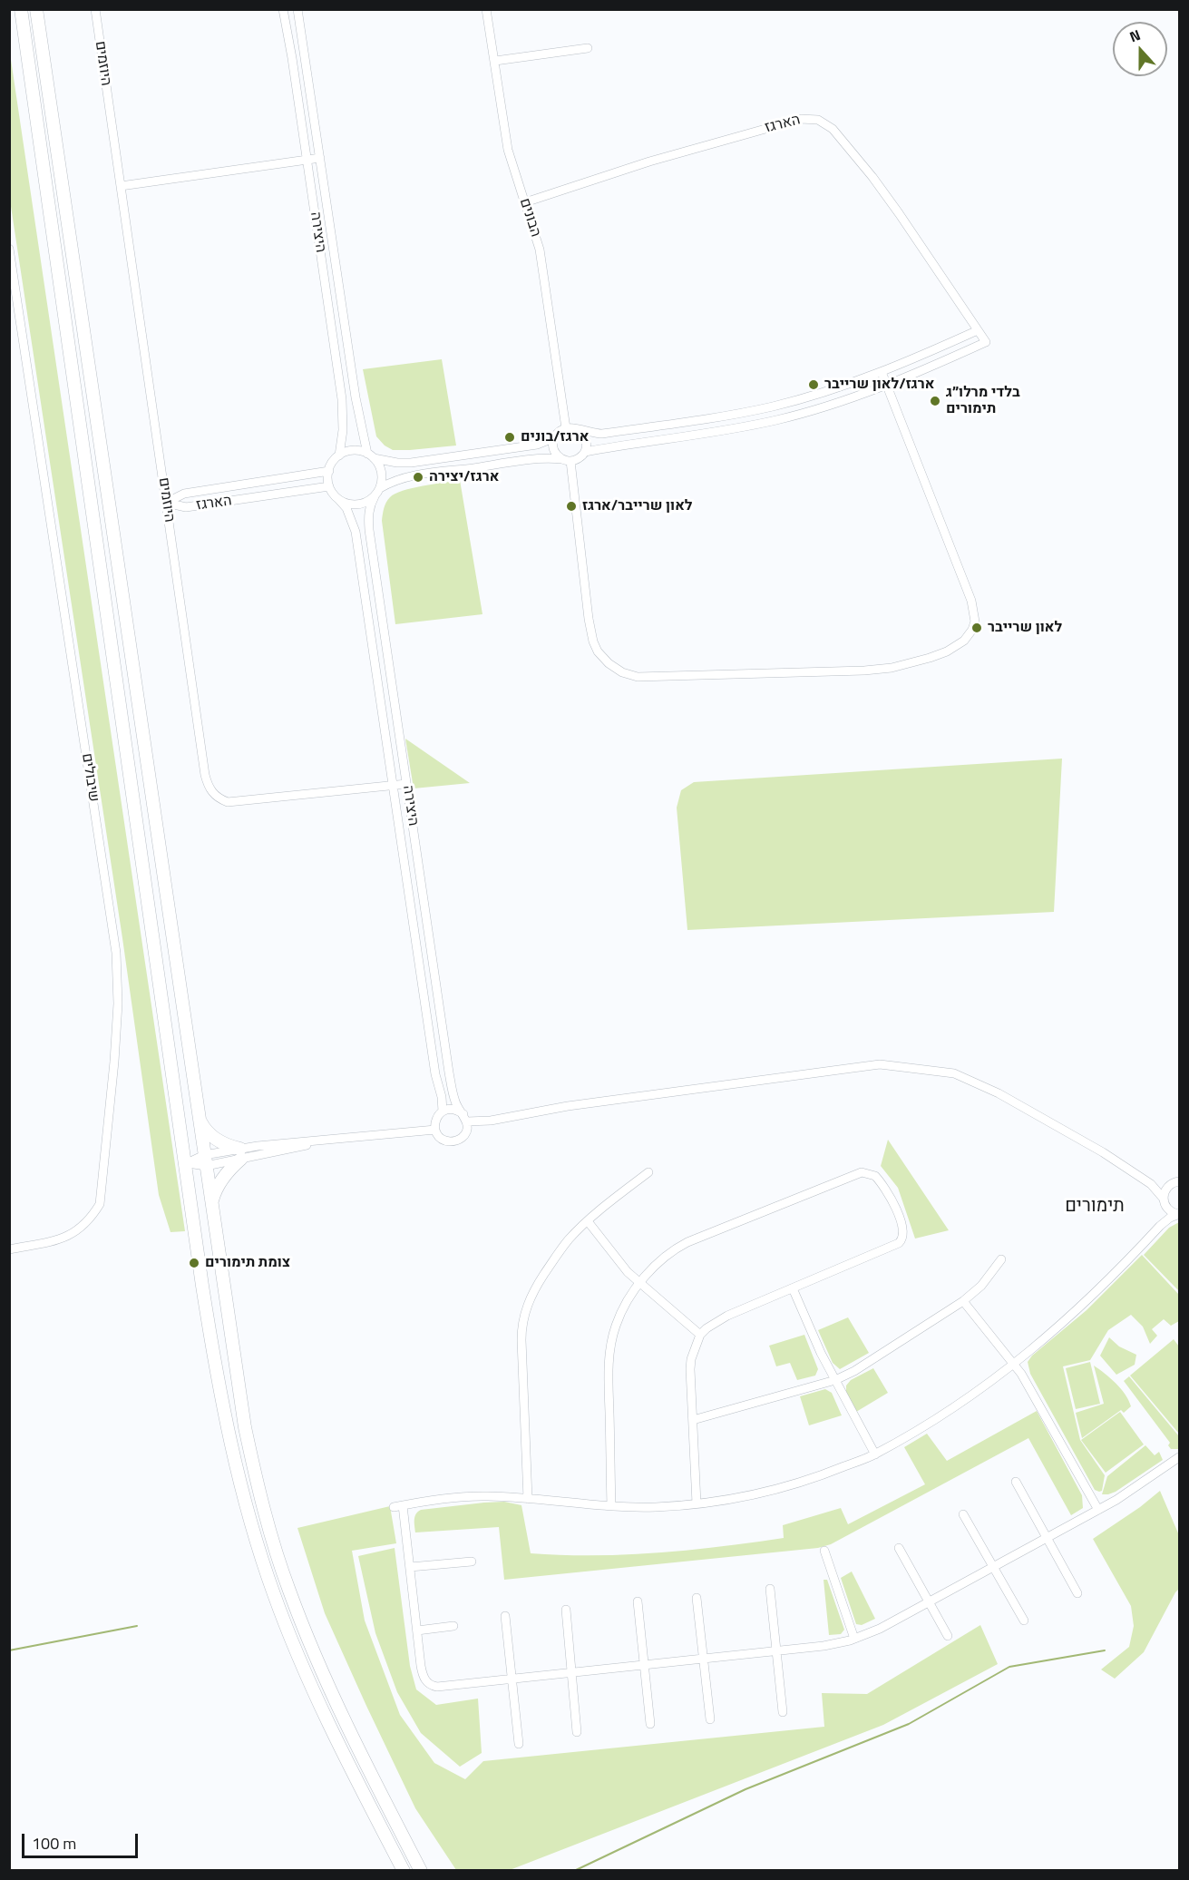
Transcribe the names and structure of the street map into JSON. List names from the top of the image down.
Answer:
{
  "streets": {
    "street": [
      "היוזמים",
      "הארגז",
      "הבונים",
      "היצירה",
      "שיבולים"
    ]
  },
  "crossings": [
    ["היוזמים", "הארגז"],
    ["היוזמים", "היצירה"],
    ["הארגז", "הבונים"],
    ["הארגז", "היצירה"]
  ],
  "districts": ["תימורים"],
  "places": [
    "ארגז/לאון שרייבר",
    "בלדי מרלו״ג תימורים",
    "ארגז/בונים",
    "ארגז/יצירה",
    "לאון שרייבר/ארגז",
    "לאון שרייבר",
    "צומת תימורים"
  ],
  "scale_bar": "100 m",
  "north": "top"
}
